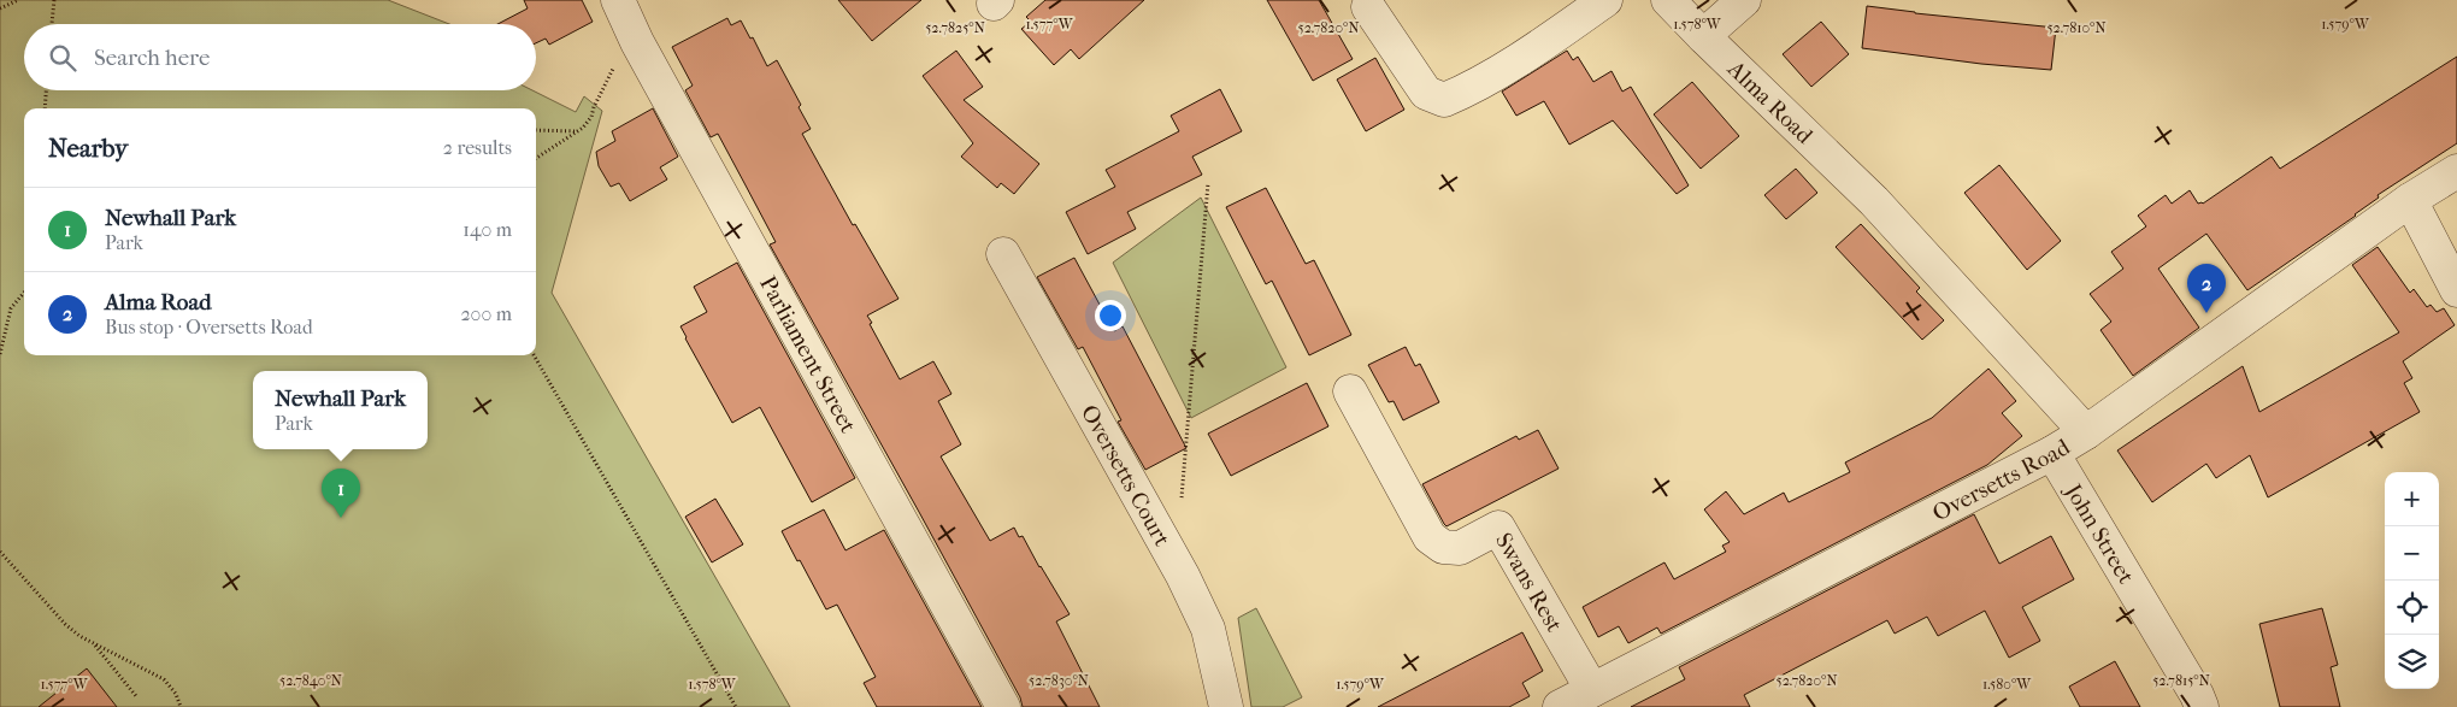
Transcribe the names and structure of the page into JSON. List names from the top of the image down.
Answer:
{
  "streets": {
    "street": [
      "Alma Road",
      "Parliament Street",
      "Oversetts Court",
      "Oversetts Road",
      "John Street",
      "Swans Rest"
    ]
  },
  "crossings": [
    ["Alma Road", "Oversetts Road"],
    ["Oversetts Road", "John Street"],
    ["Oversetts Road", "Swans Rest"]
  ],
  "page": {
    "search": "Search here",
    "heading": ["Nearby", "2 results"],
    "list": [
      {
        "mark": "1",
        "name": "Newhall Park",
        "note": "Park",
        "value": "140 m"
      },
      {
        "mark": "2",
        "name": "Alma Road",
        "note": "Bus stop · Oversetts Road",
        "value": "200 m"
      }
    ],
    "pins": ["2", "1"],
    "popup": ["Newhall Park", "Park"],
    "map_buttons": ["+", "−"]
  },
  "coordinates": [
    "1.577°W",
    "1.578°W",
    "1.579°W",
    "52.7825°N",
    "52.7820°N",
    "52.7810°N",
    "52.7840°N",
    "52.7830°N",
    "52.7815°N",
    "1.580°W"
  ]
}
